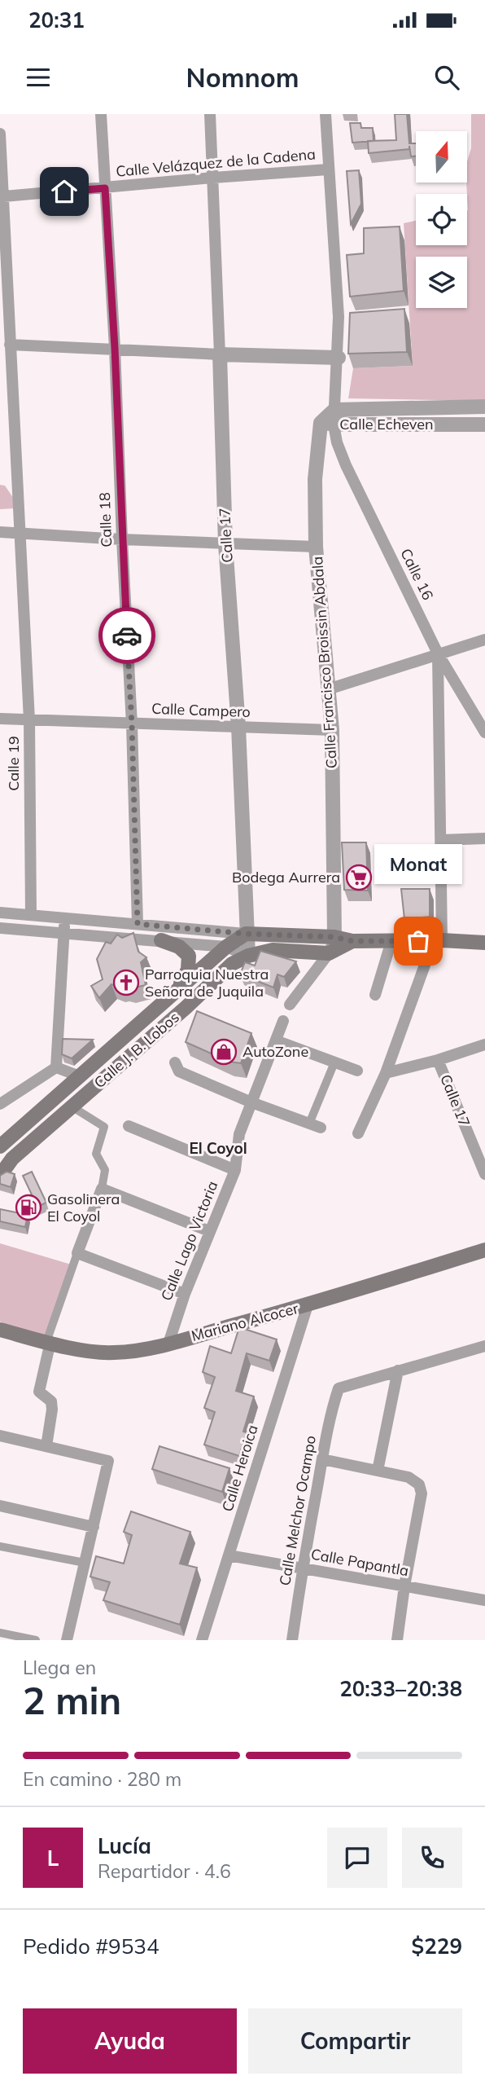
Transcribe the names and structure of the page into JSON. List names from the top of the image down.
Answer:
{
  "streets": {
    "main road": ["Calle J. B. Lobos", "Mariano Alcocer"],
    "street": [
      "Calle Velázquez de la Cadena",
      "Calle Echeven",
      "Calle 18",
      "Calle 17",
      "Calle 16",
      "Calle Francisco Broissin Abdala",
      "Calle Campero",
      "Calle 19",
      "Calle Lago Victoria",
      "Calle Heroica",
      "Calle Melchor Ocampo",
      "Calle Papantla"
    ]
  },
  "crossings": [
    ["Calle Velázquez de la Cadena", "Calle 18"],
    ["Calle Velázquez de la Cadena", "Calle 17"],
    ["Calle Velázquez de la Cadena", "Calle Francisco Broissin Abdala"],
    ["Calle Velázquez de la Cadena", "Calle 19"],
    ["Calle Echeven", "Calle 16"],
    ["Calle Echeven", "Calle Francisco Broissin Abdala"],
    ["Calle 18", "Calle Campero"],
    ["Calle 17", "Calle Campero"],
    ["Calle 17", "Calle J. B. Lobos"],
    ["Calle 16", "Calle Francisco Broissin Abdala"],
    ["Calle Francisco Broissin Abdala", "Calle Campero"],
    ["Calle Campero", "Calle 19"],
    ["Calle Lago Victoria", "Mariano Alcocer"],
    ["Mariano Alcocer", "Calle Heroica"],
    ["Calle Heroica", "Calle Papantla"],
    ["Calle Melchor Ocampo", "Calle Papantla"]
  ],
  "districts": ["El Coyol"],
  "places": {
    "supermarket": ["Bodega Aurrera"],
    "other": ["Monat"],
    "church": ["Parroquia Nuestra Señora de Juquila"],
    "shop": ["AutoZone"],
    "fuel station": ["Gasolinera El Coyol"]
  },
  "north": "top",
  "page": {
    "status": "20:31",
    "header": "Nomnom",
    "bubble": "Monat",
    "heading": ["2 min", "Llega en", "20:33–20:38"],
    "panel": [
      "Lucía",
      "Repartidor · 4.6",
      "Pedido #9534",
      "$229"
    ],
    "bar": "En camino · 280 m",
    "round": "L",
    "buttons": ["Ayuda", "Compartir"]
  }
}
